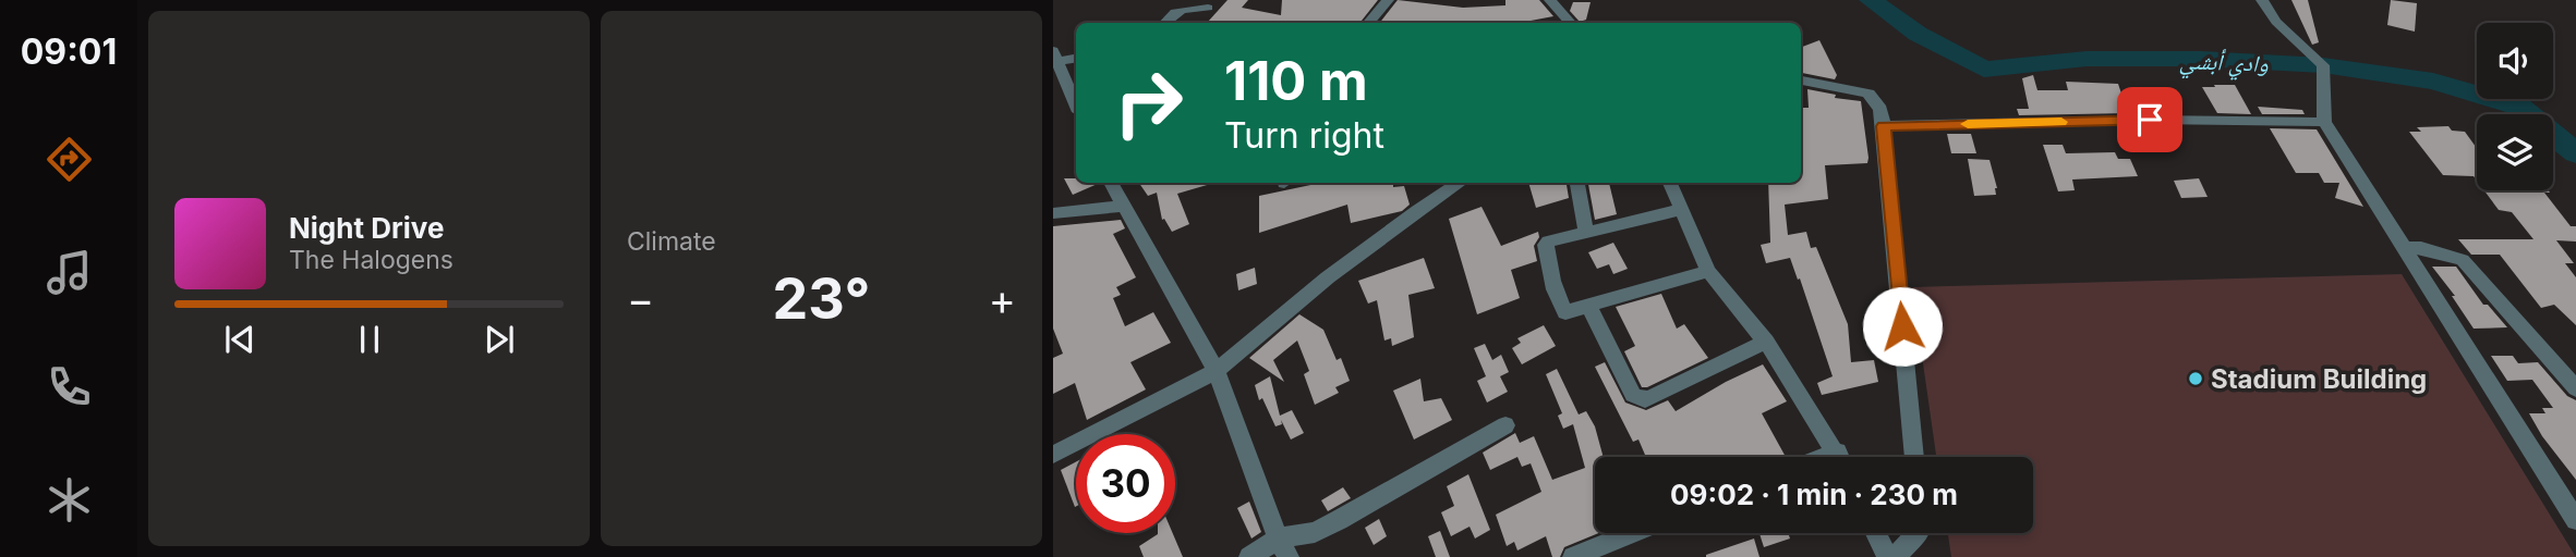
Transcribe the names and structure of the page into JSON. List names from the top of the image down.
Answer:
{
  "water": ["وادي أبشي"],
  "places": ["Stadium Building"],
  "page": {
    "tabs": "09:01",
    "tile": "Climate",
    "turn": ["110 m", "Turn right"],
    "song": ["Night Drive", "The Halogens"],
    "heat": ["−", "23°", "+"],
    "limit": "30",
    "trip": "09:02 · 1 min · 230 m"
  }
}
